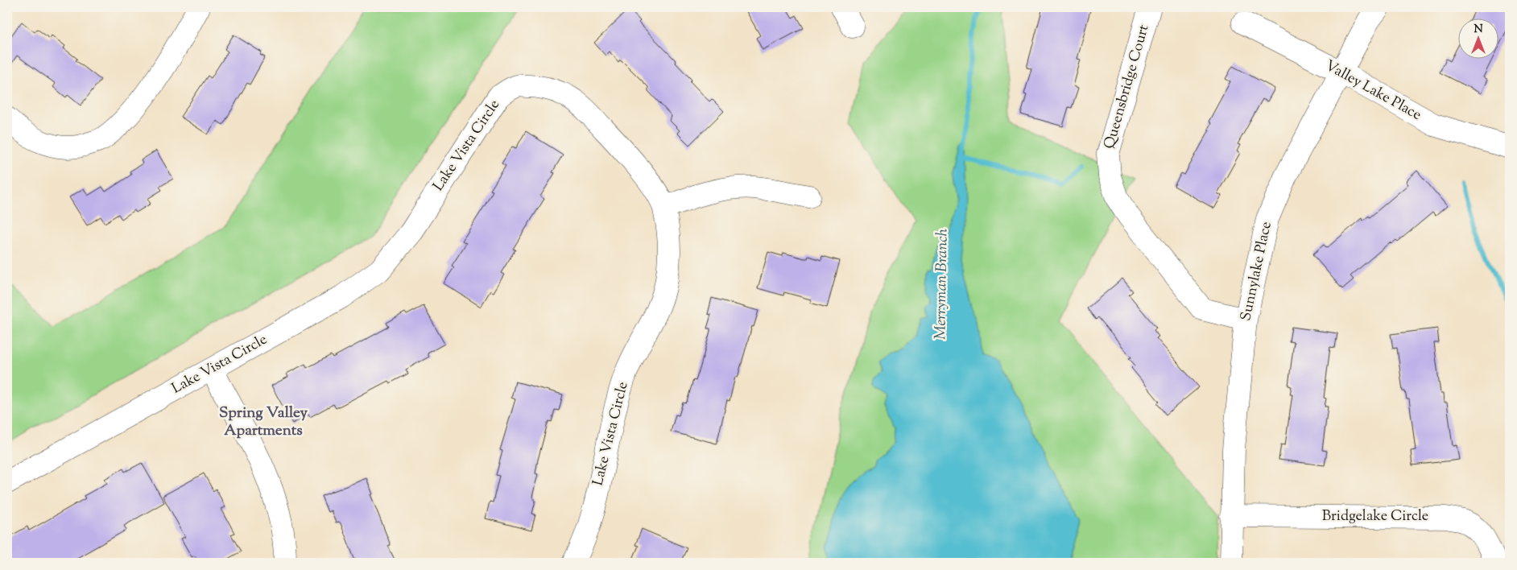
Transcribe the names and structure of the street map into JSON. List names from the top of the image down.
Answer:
{
  "streets": {
    "street": [
      "Queensbridge Court",
      "Valley Lake Place",
      "Lake Vista Circle",
      "Sunnylake Place",
      "Bridgelake Circle"
    ]
  },
  "crossings": [
    ["Queensbridge Court", "Sunnylake Place"],
    ["Valley Lake Place", "Sunnylake Place"],
    ["Sunnylake Place", "Bridgelake Circle"]
  ],
  "districts": ["Spring Valley Apartments"],
  "water": ["Merryman Branch"],
  "north": "top"
}
